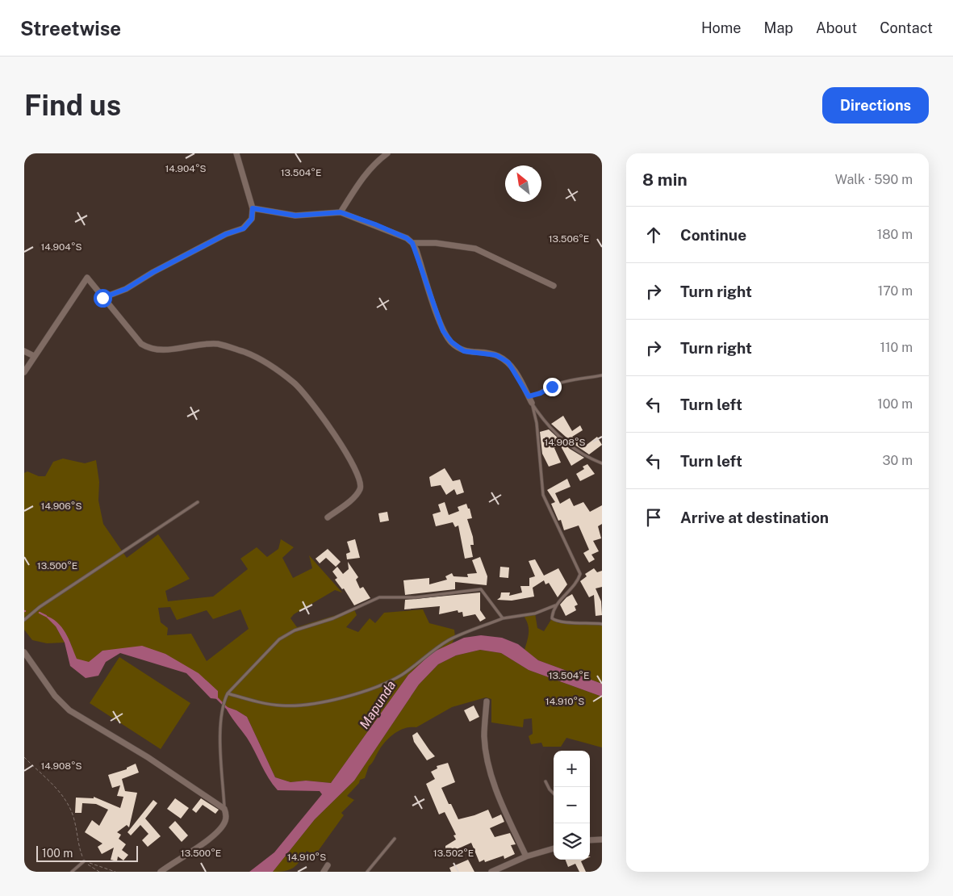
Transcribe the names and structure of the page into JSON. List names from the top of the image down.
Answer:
{
  "water": ["Mapunda"],
  "scale_bar": "100 m",
  "north": "top left",
  "page": {
    "header": "Streetwise",
    "nav": [
      "Home",
      "Map",
      "About",
      "Contact"
    ],
    "buttons": "Directions",
    "title": "Find us",
    "heading": ["8 min", "Walk · 590 m"],
    "list": [
      ["Continue", "180 m"],
      ["Turn right", "170 m"],
      ["Turn right", "110 m"],
      ["Turn left", "100 m"],
      ["Turn left", "30 m"],
      "Arrive at destination"
    ],
    "map_buttons": ["+", "−"],
    "scale": "100 m"
  },
  "coordinates": [
    "14.904°S",
    "13.504°E",
    "13.506°E",
    "14.908°S",
    "14.906°S",
    "13.500°E",
    "14.910°S",
    "13.502°E"
  ]
}
